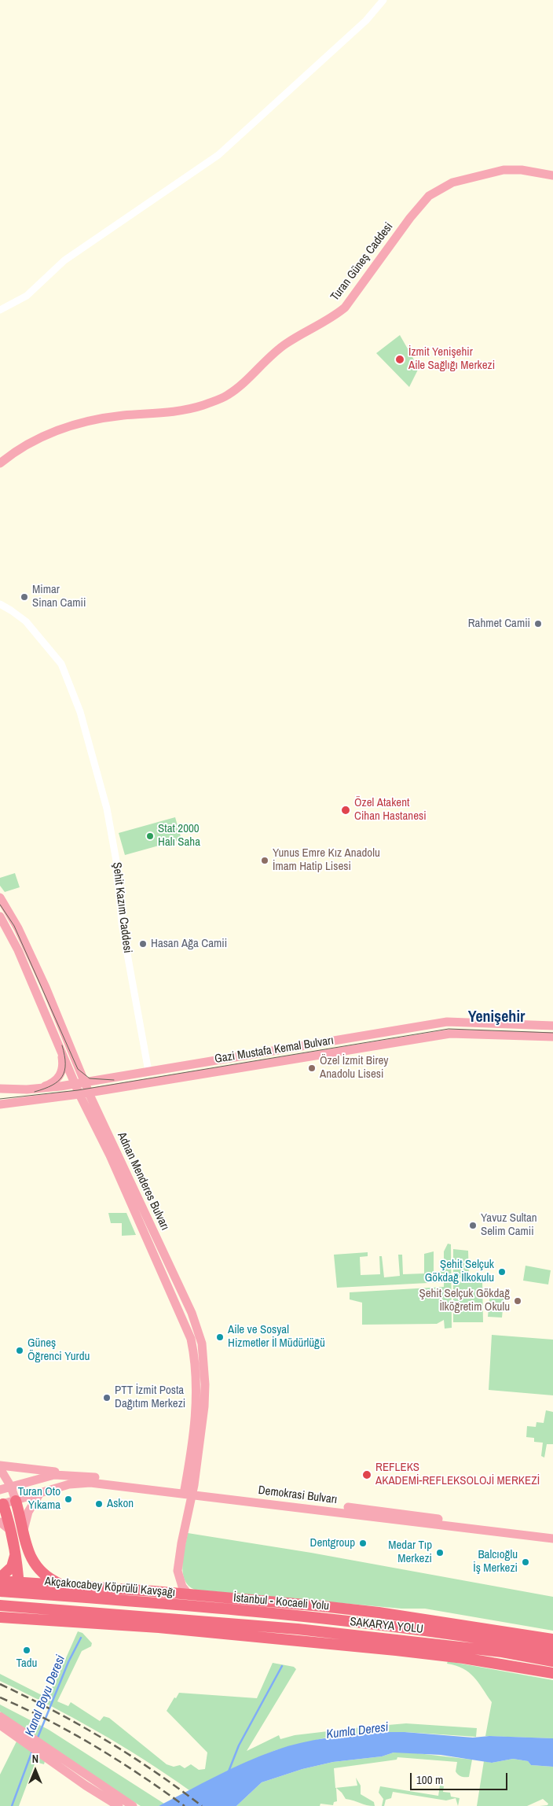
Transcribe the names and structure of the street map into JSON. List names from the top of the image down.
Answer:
{
  "streets": {
    "highway": ["Akçakocabey Köprülü Kavşağı", "İstanbul - Kocaeli Yolu", "SAKARYA YOLU"],
    "main road": [
      "Turan Güneş Caddesi",
      "Gazi Mustafa Kemal Bulvarı",
      "Adnan Menderes Bulvarı",
      "Demokrasi Bulvarı"
    ],
    "street": ["Şehit Kazım Caddesi"]
  },
  "crossings": [
    ["Şehit Kazım Caddesi", "Gazi Mustafa Kemal Bulvarı"],
    ["Gazi Mustafa Kemal Bulvarı", "Adnan Menderes Bulvarı"],
    ["Adnan Menderes Bulvarı", "Demokrasi Bulvarı"],
    ["Akçakocabey Köprülü Kavşağı", "İstanbul - Kocaeli Yolu"]
  ],
  "districts": ["Yenişehir"],
  "water": ["Kanal Boyu Deresi", "Kumla Deresi"],
  "places": [
    "İzmit Yenişehir Aile Sağlığı Merkezi",
    "Mimar Sinan Camii",
    "Rahmet Camii",
    "Özel Atakent Cihan Hastanesi",
    "Stat 2000 Halı Saha",
    "Yunus Emre Kız Anadolu İmam Hatip Lisesi",
    "Hasan Ağa Camii",
    "Özel İzmit Birey Anadolu Lisesi",
    "Yavuz Sultan Selim Camii",
    "Şehit Selçuk Gökdağ İlkokulu",
    "Şehit Selçuk Gökdağ İlköğretim Okulu",
    "Aile ve Sosyal Hizmetler İl Müdürlüğü",
    "Güneş Öğrenci Yurdu",
    "PTT İzmit Posta Dağıtım Merkezi",
    "REFLEKS AKADEMİ-REFLEKSOLOJİ MERKEZİ",
    "Turan Oto Yıkama",
    "Askon",
    "Dentgroup",
    "Medar Tıp Merkezi",
    "Balcıoğlu İş Merkezi",
    "Tadu"
  ],
  "scale_bar": "100 m",
  "north": "top"
}
